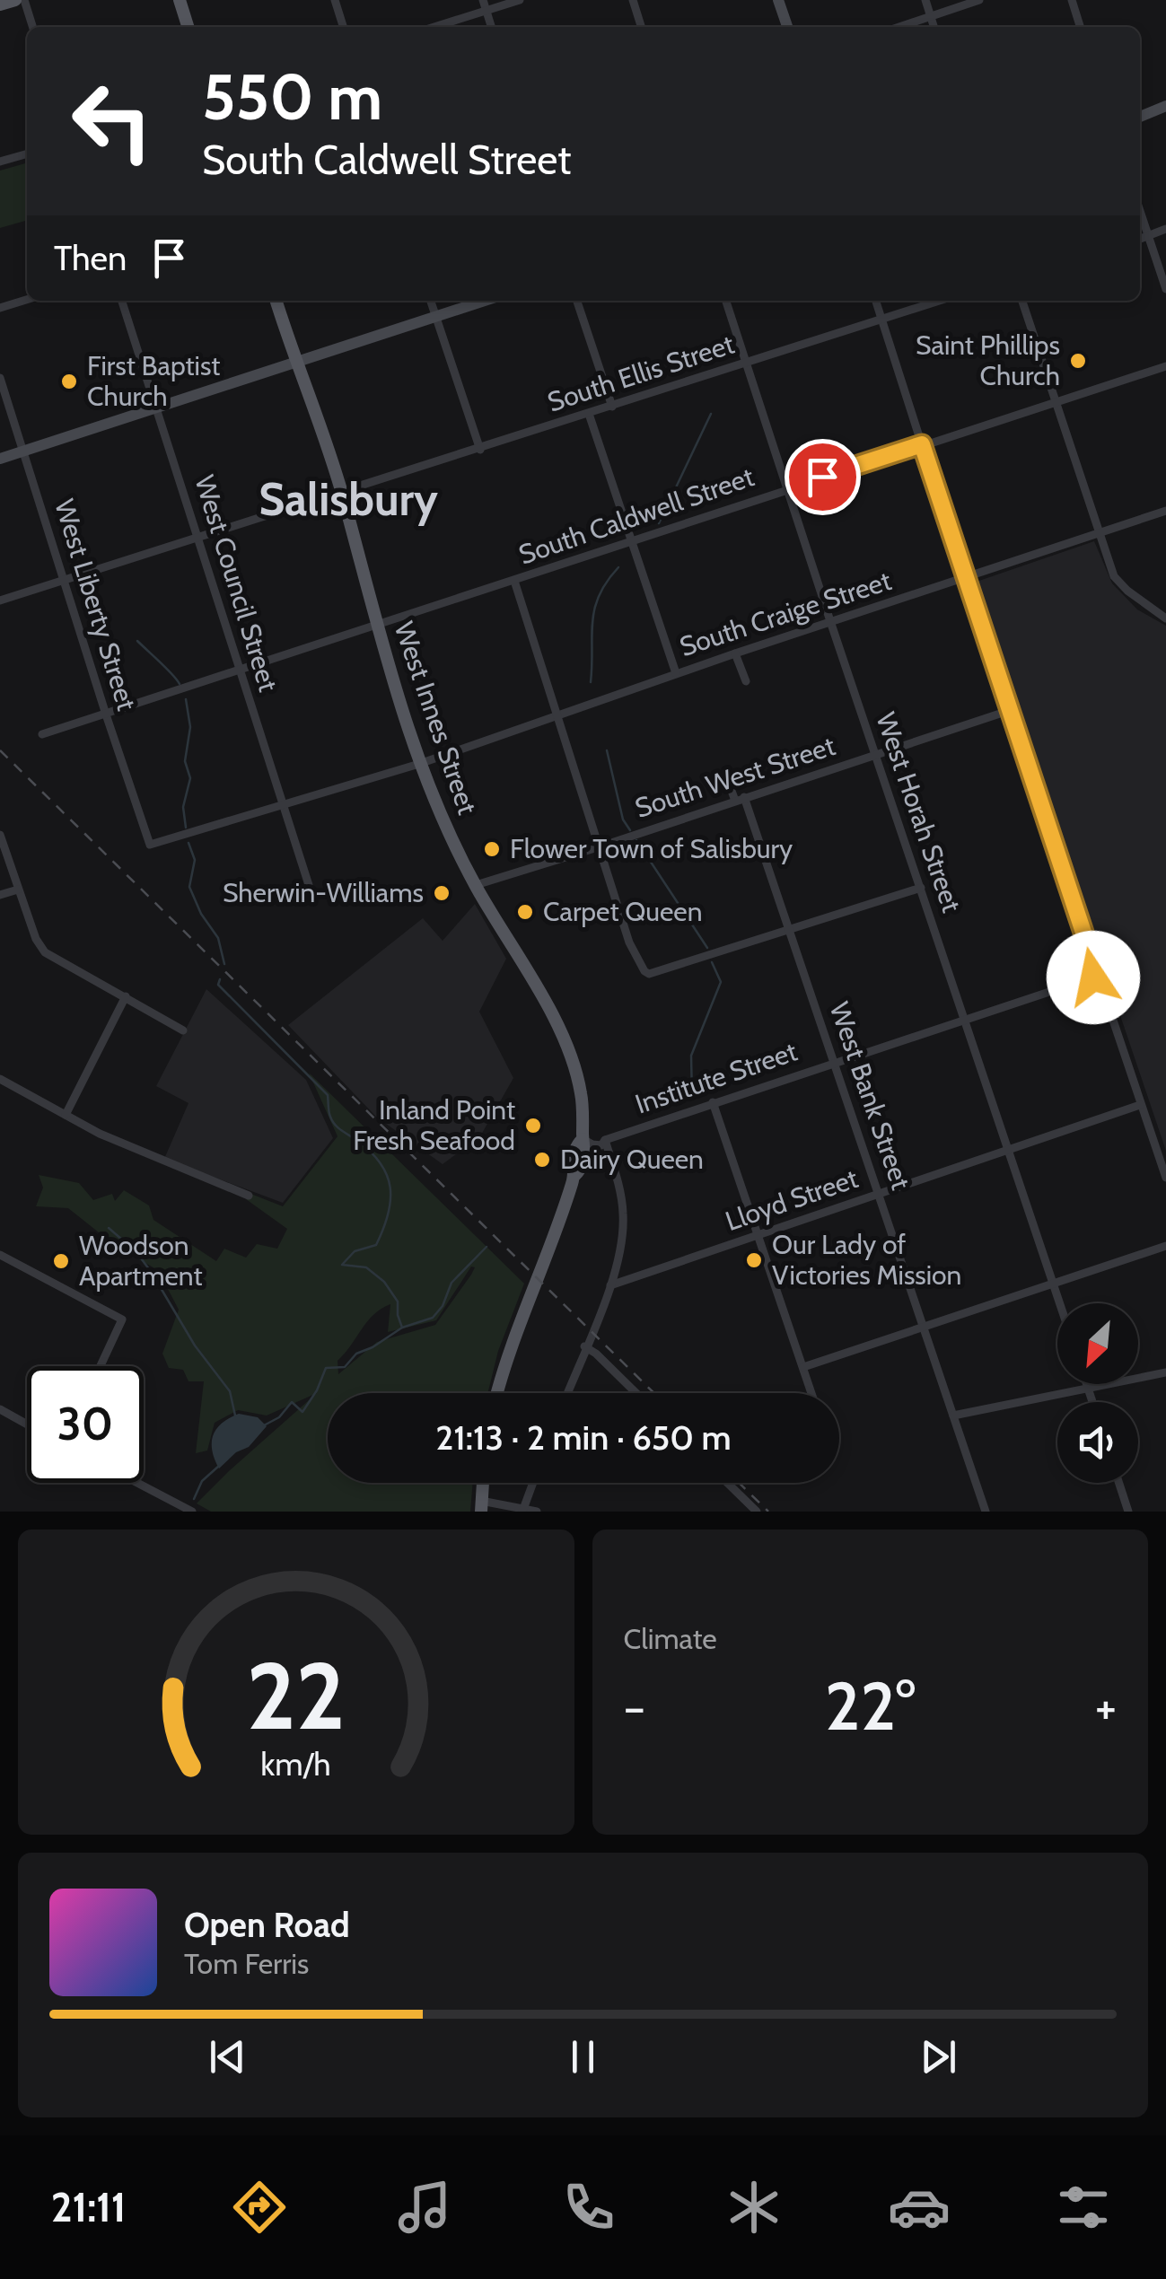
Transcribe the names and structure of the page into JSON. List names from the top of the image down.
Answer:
{
  "streets": {
    "main road": ["West Innes Street"],
    "street": [
      "South Ellis Street",
      "South Caldwell Street",
      "West Council Street",
      "West Liberty Street",
      "South Craige Street",
      "South West Street",
      "West Horah Street",
      "Institute Street",
      "West Bank Street",
      "Lloyd Street"
    ]
  },
  "crossings": [
    ["South Ellis Street", "West Council Street"],
    ["South Ellis Street", "West Liberty Street"],
    ["South Ellis Street", "West Innes Street"],
    ["South Ellis Street", "West Horah Street"],
    ["South Caldwell Street", "West Council Street"],
    ["South Caldwell Street", "West Liberty Street"],
    ["South Caldwell Street", "West Innes Street"],
    ["South Caldwell Street", "West Horah Street"],
    ["West Council Street", "South Craige Street"],
    ["West Liberty Street", "South Craige Street"],
    ["South Craige Street", "West Innes Street"],
    ["South Craige Street", "West Horah Street"],
    ["West Innes Street", "South West Street"],
    ["West Innes Street", "Institute Street"],
    ["South West Street", "West Horah Street"],
    ["South West Street", "West Bank Street"],
    ["West Horah Street", "Institute Street"],
    ["West Horah Street", "Lloyd Street"],
    ["Institute Street", "West Bank Street"],
    ["West Bank Street", "Lloyd Street"]
  ],
  "districts": ["Salisbury"],
  "places": [
    "Saint Phillips Church",
    "First Baptist Church",
    "Flower Town of Salisbury",
    "Sherwin-Williams",
    "Carpet Queen",
    "Inland Point Fresh Seafood",
    "Dairy Queen",
    "Our Lady of Victories Mission",
    "Woodson Apartment"
  ],
  "north": "bottom left",
  "page": {
    "turn": ["550 m", "South Caldwell Street"],
    "then": "Then",
    "limit": "30",
    "trip": "21:13 · 2 min · 650 m",
    "tile": "Climate",
    "heat": ["−", "22°", "+"],
    "song": ["Open Road", "Tom Ferris"],
    "tabs": "21:11",
    "gauge": ["22", "km/h"]
  }
}
